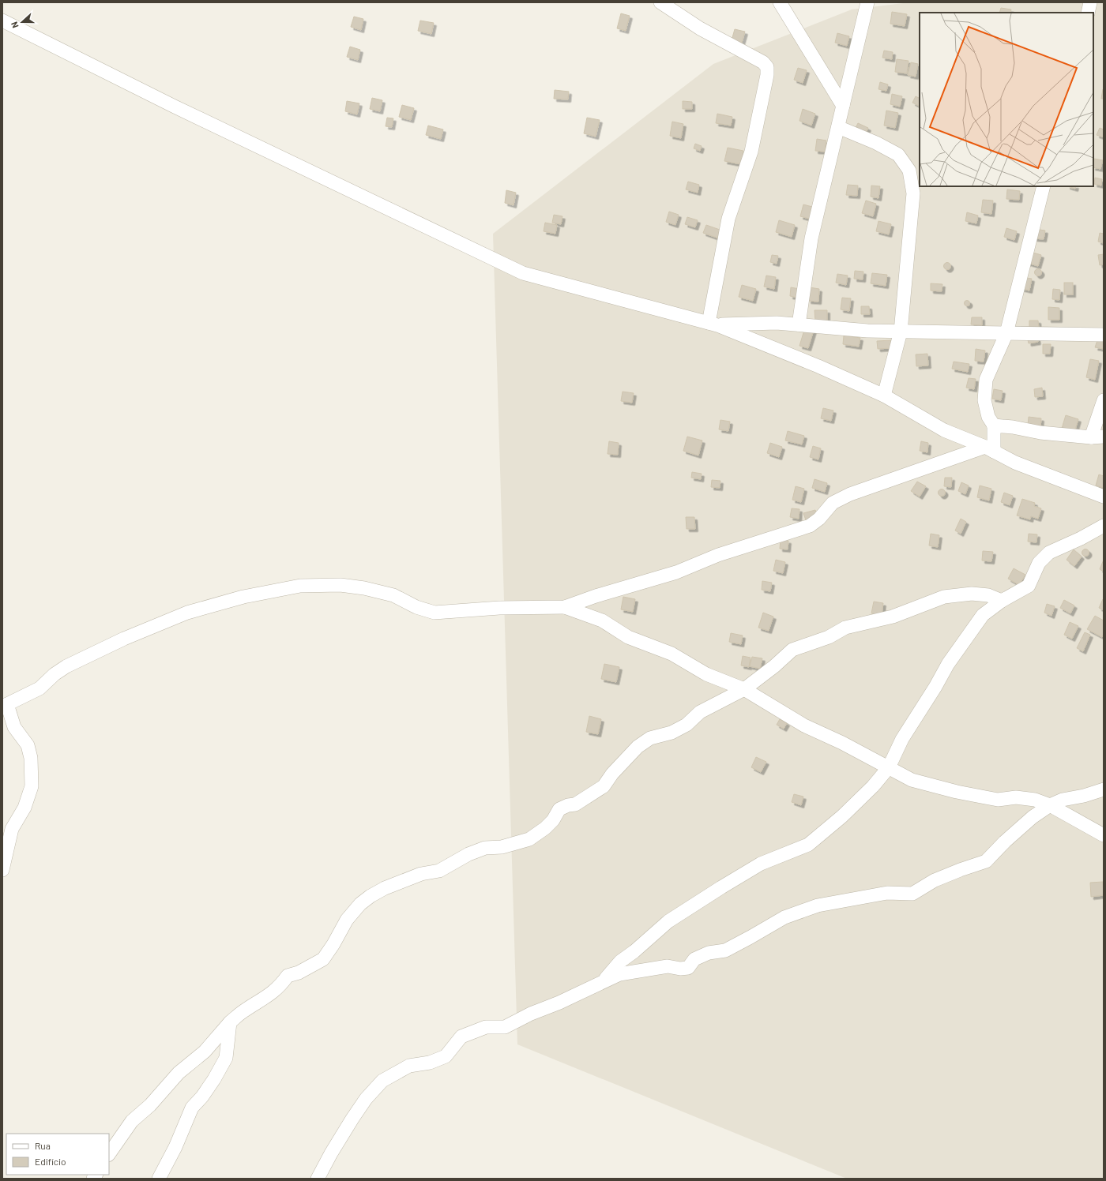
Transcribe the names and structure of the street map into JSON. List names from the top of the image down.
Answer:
{
  "legend": ["Rua", "Edifício"],
  "north": "left"
}
